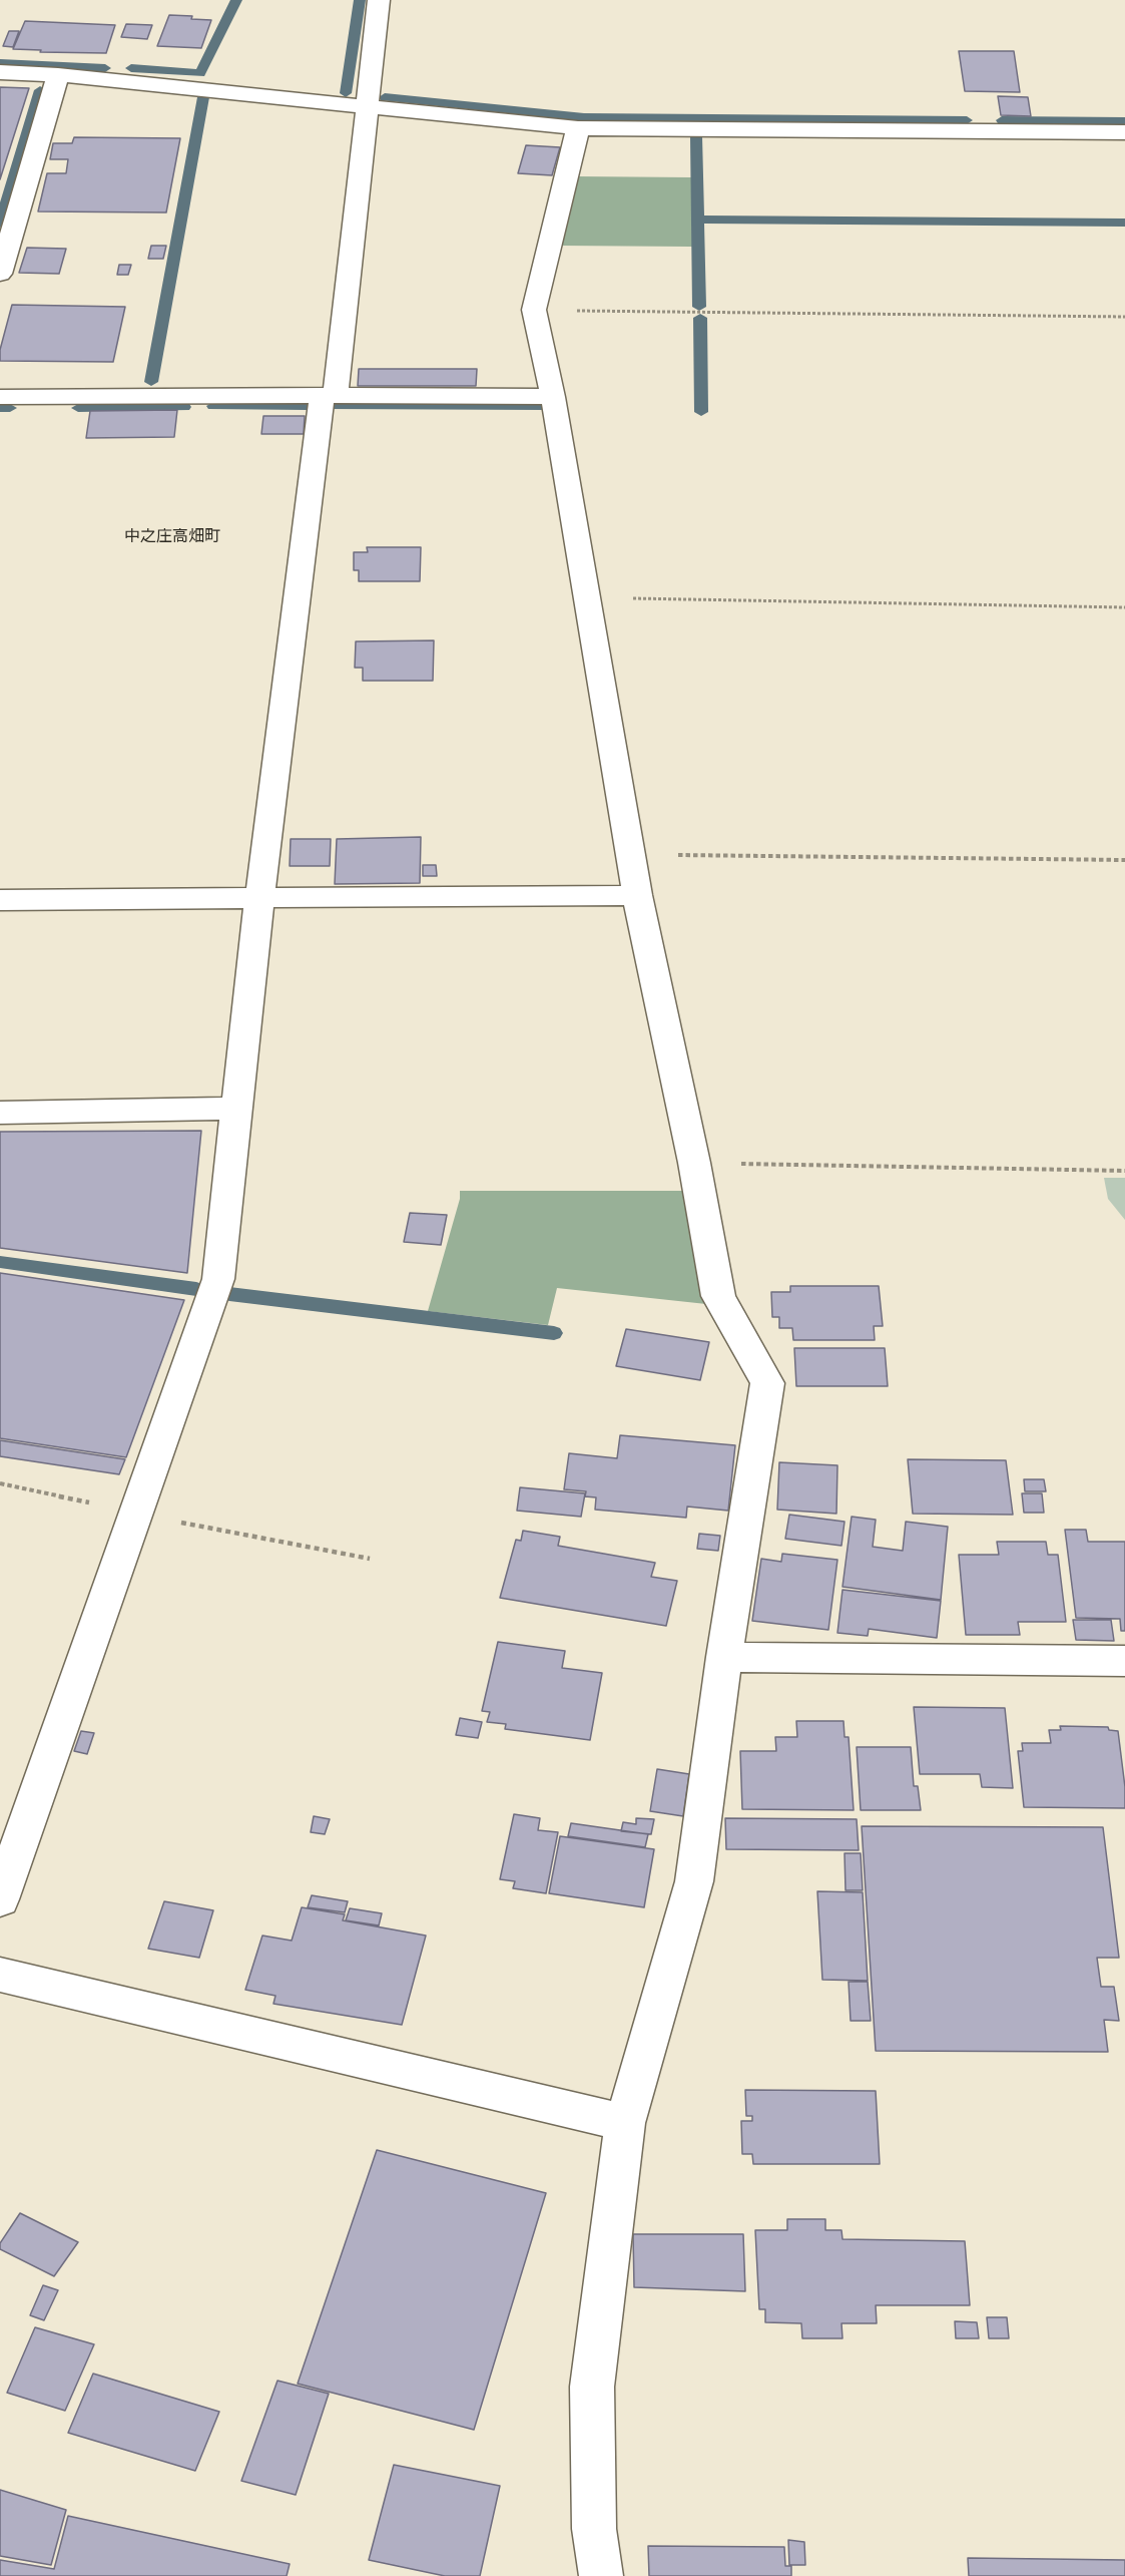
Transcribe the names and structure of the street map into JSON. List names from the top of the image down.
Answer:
{
  "districts": ["中之庄高畑町"]
}
